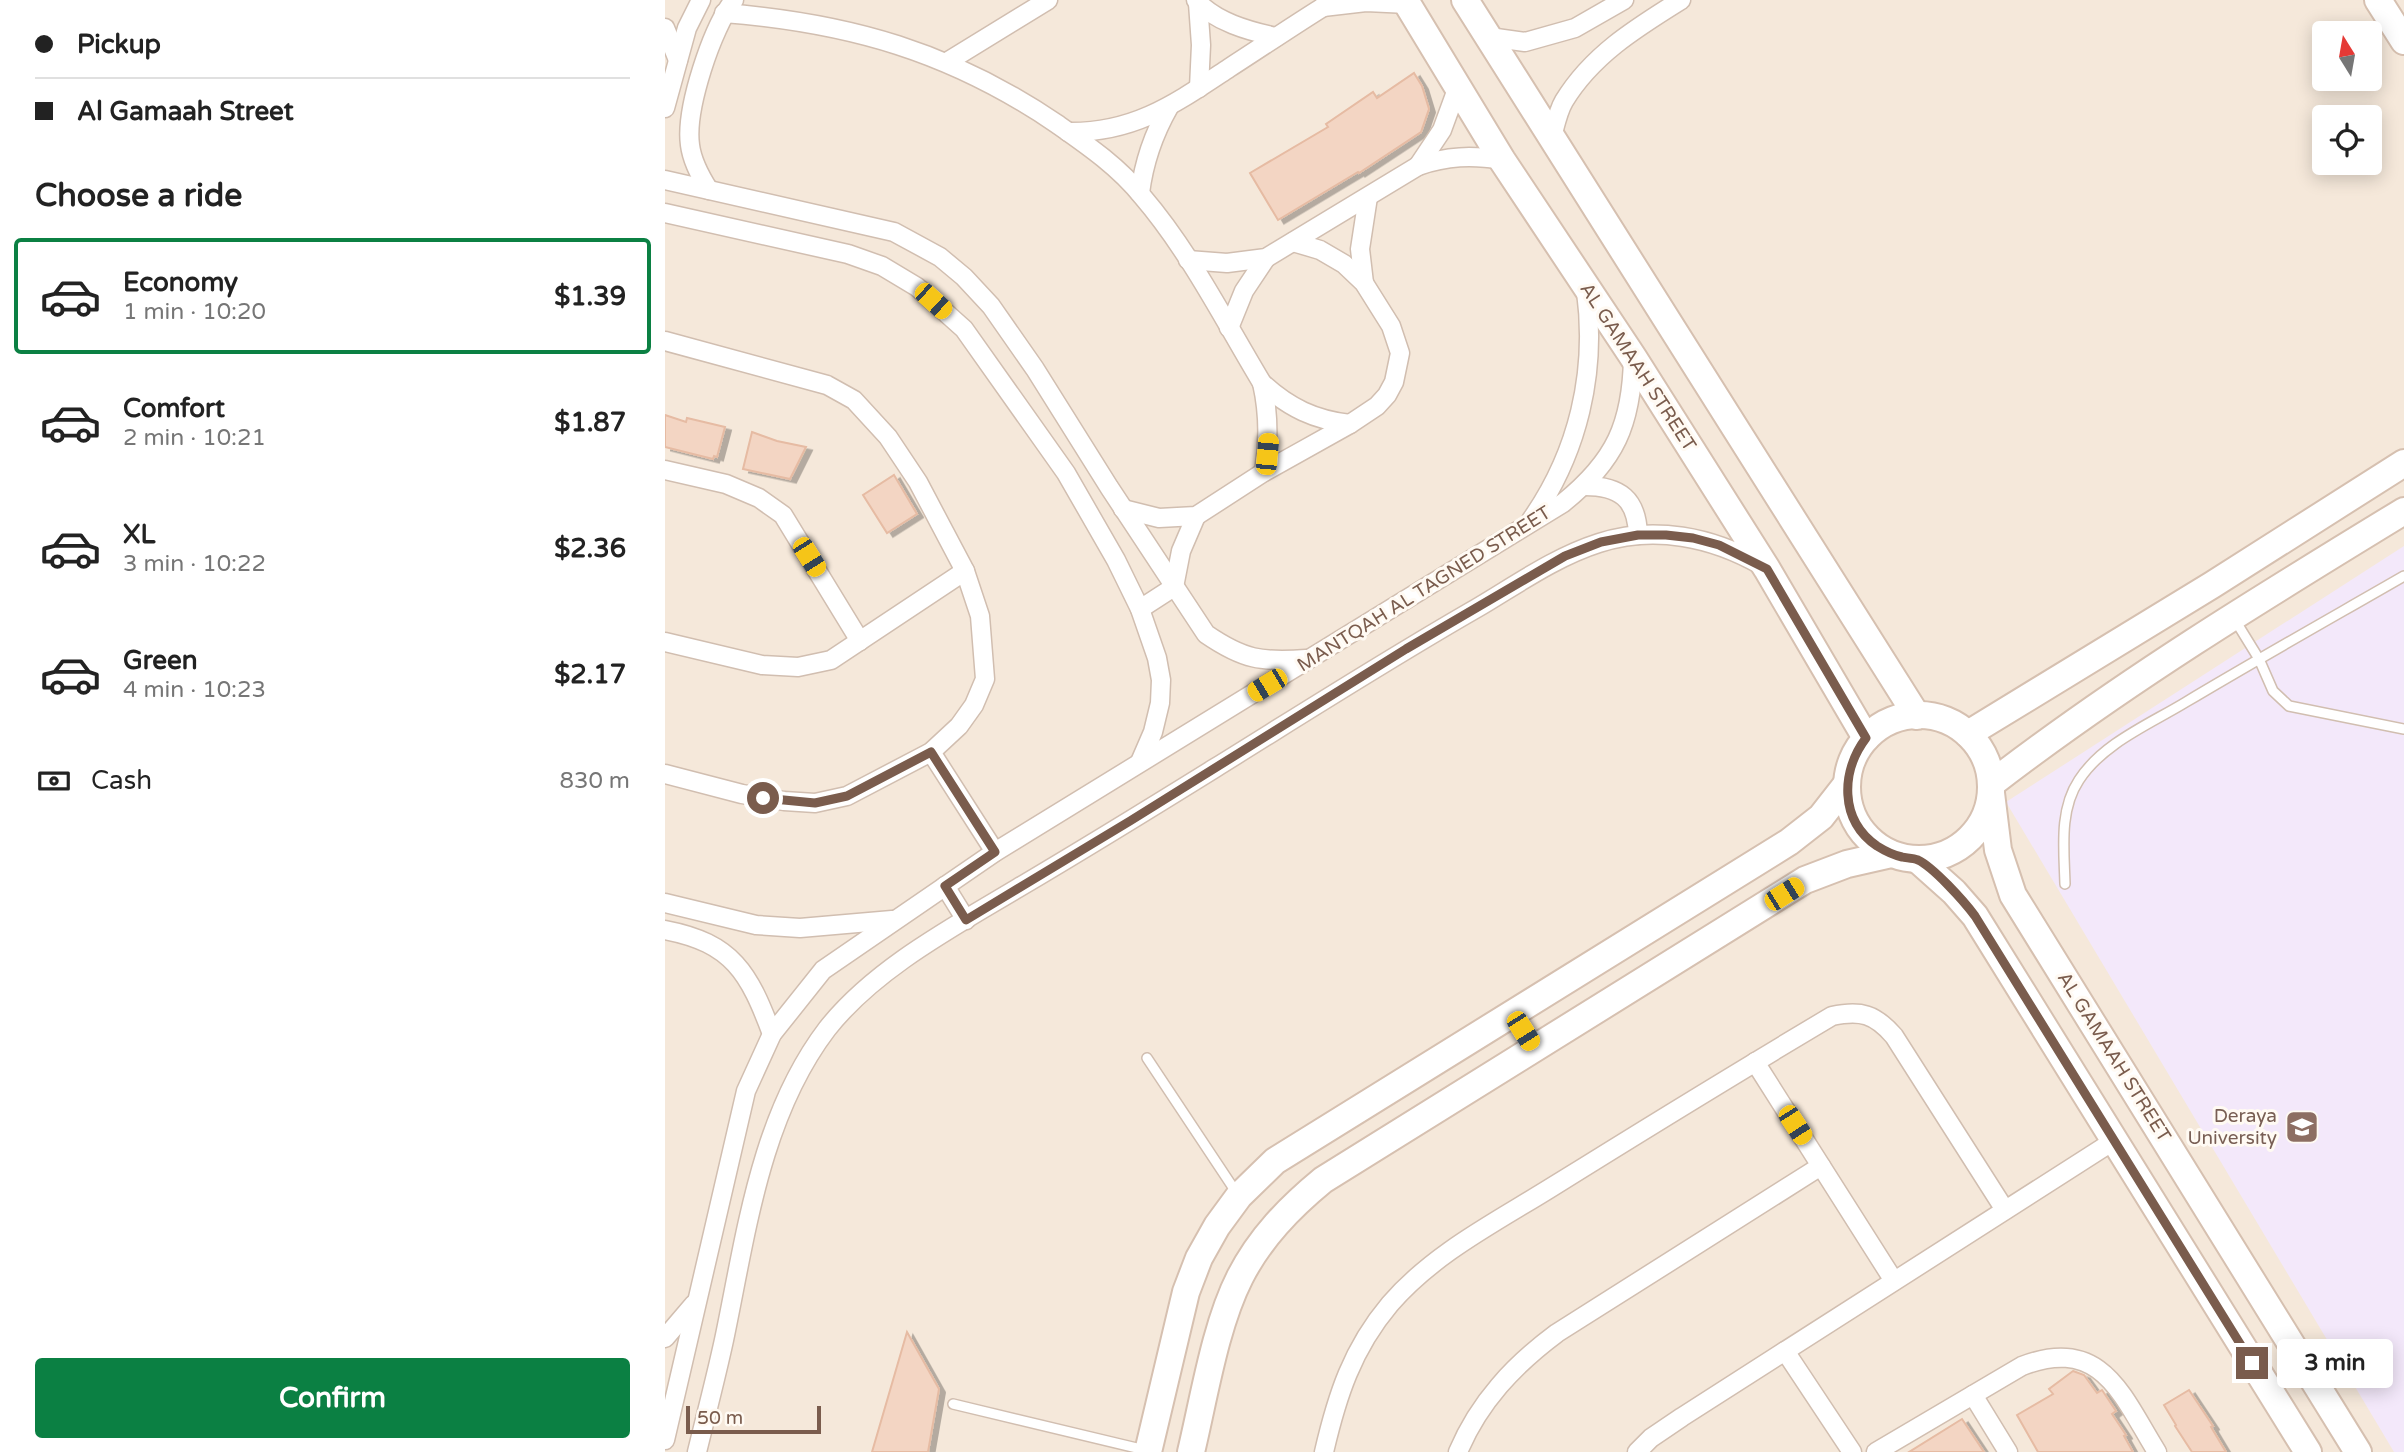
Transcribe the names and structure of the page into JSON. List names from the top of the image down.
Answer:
{
  "streets": {
    "street": ["AL GAMAAH STREET", "MANTQAH AL TAGNED STREET"]
  },
  "crossings": [
    ["AL GAMAAH STREET", "MANTQAH AL TAGNED STREET"]
  ],
  "places": {
    "school or university": ["Deraya University"]
  },
  "scale_bar": "50 m",
  "north": "top",
  "page": {
    "banner": ["Pickup", "Al Gamaah Street"],
    "heading": "Choose a ride",
    "list": [
      {
        "name": "Economy",
        "note": "1 min · 10:20",
        "value": "$1.39"
      },
      {
        "name": "Comfort",
        "note": "2 min · 10:21",
        "value": "$1.87"
      },
      {
        "name": "XL",
        "note": "3 min · 10:22",
        "value": "$2.36"
      },
      {
        "name": "Green",
        "note": "4 min · 10:23",
        "value": "$2.17"
      }
    ],
    "pay": ["Cash", "830 m"],
    "bubble": "3 min",
    "buttons": "Confirm",
    "scale": "50 m"
  }
}
